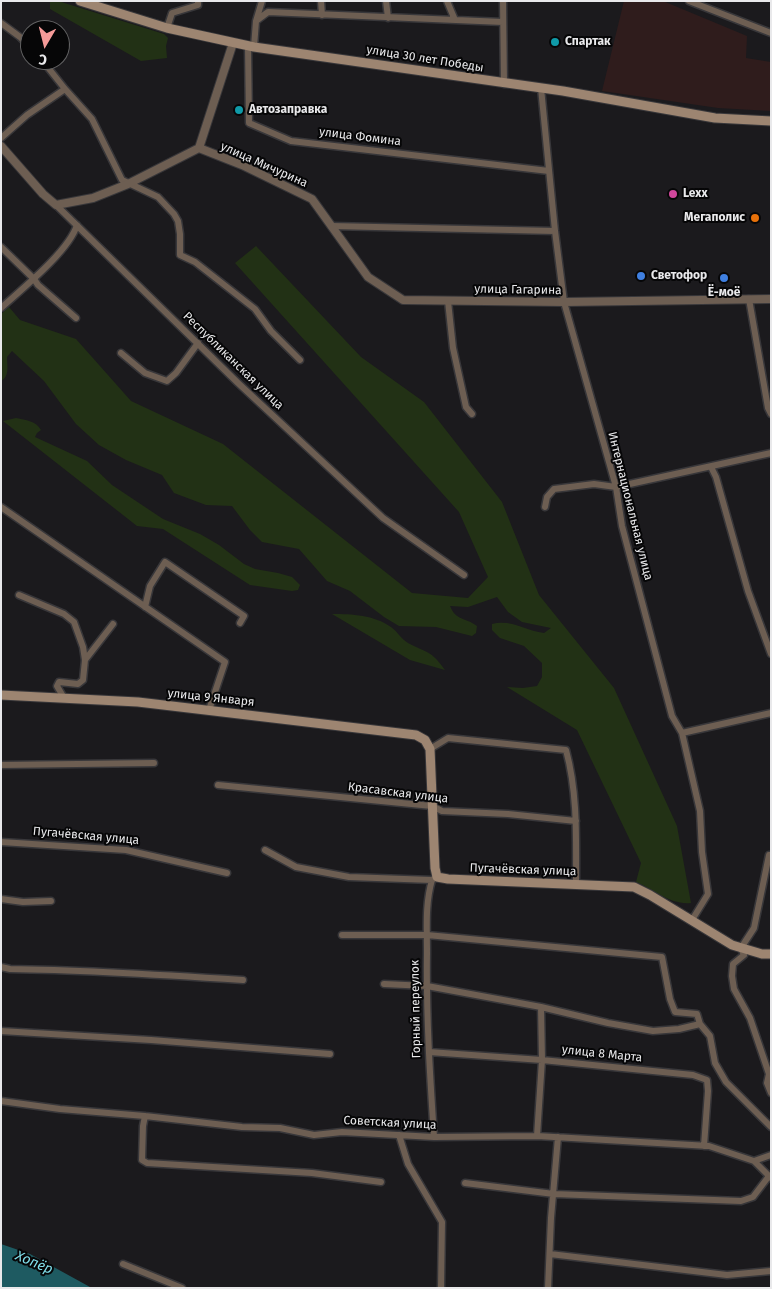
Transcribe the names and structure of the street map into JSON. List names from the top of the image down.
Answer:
{
  "streets": {
    "main road": [
      "улица 30 лет Победы",
      "улица 9 Января",
      "Пугачёвская улица",
      "Горный переулок"
    ],
    "street": [
      "улица Фомина",
      "улица Мичурина",
      "улица Гагарина",
      "Республиканская улица",
      "Интернациональная улица",
      "Красавская улица",
      "улица 8 Марта",
      "Советская улица"
    ]
  },
  "crossings": [
    ["улица 30 лет Победы", "улица Фомина"],
    ["улица 30 лет Победы", "Интернациональная улица"],
    ["улица Фомина", "Интернациональная улица"],
    ["улица Мичурина", "улица Гагарина"],
    ["улица Гагарина", "Интернациональная улица"],
    ["Интернациональная улица", "Пугачёвская улица"],
    ["улица 9 Января", "Горный переулок"],
    ["Красавская улица", "Горный переулок"],
    ["Пугачёвская улица", "Горный переулок"],
    ["Горный переулок", "улица 8 Марта"],
    ["Горный переулок", "Советская улица"],
    ["улица 8 Марта", "Советская улица"]
  ],
  "water": ["Хопёр"],
  "places": [
    "Спартак",
    "Автозаправка",
    "Lexx",
    "Мегаполис",
    "Светофор",
    "Ё-моё"
  ],
  "north": "bottom"
}
